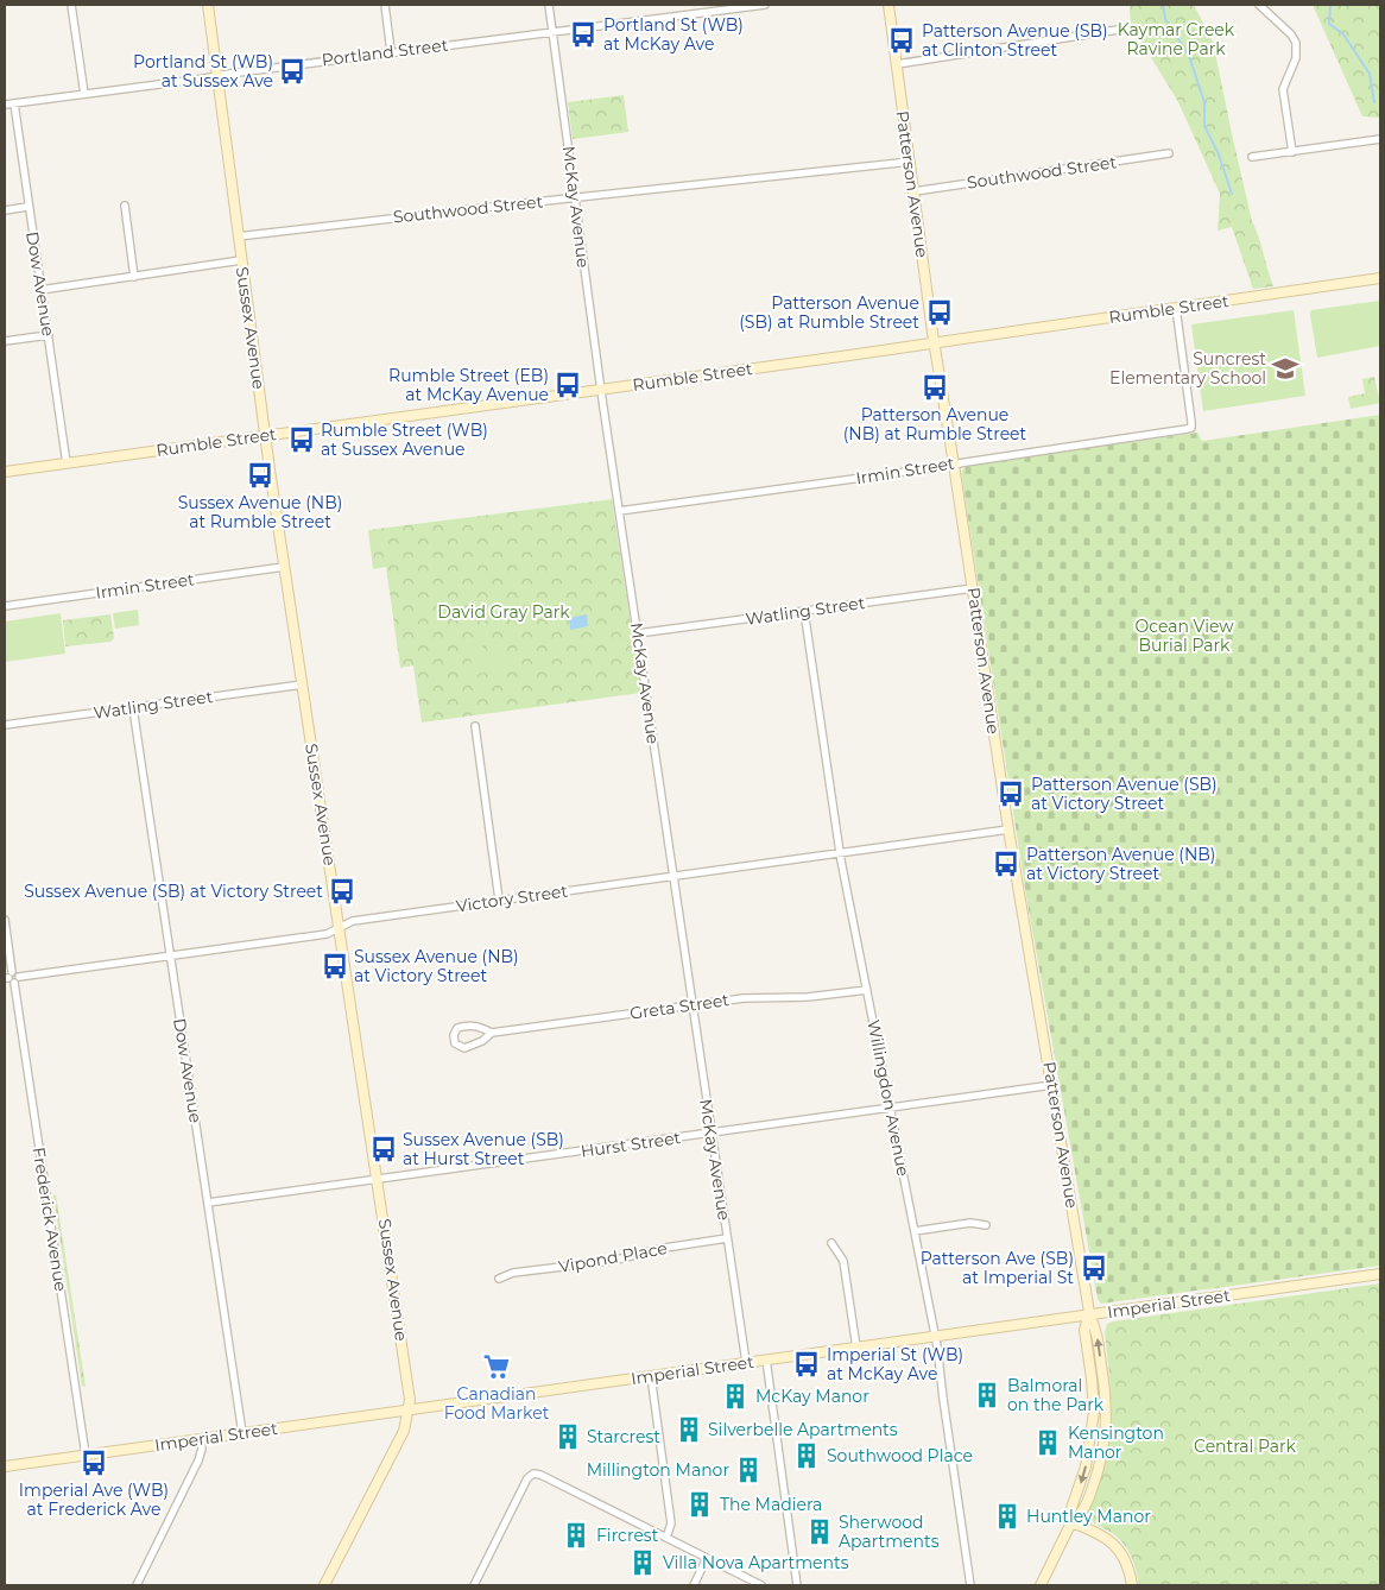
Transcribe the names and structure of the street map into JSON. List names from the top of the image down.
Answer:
{
  "streets": {
    "street": [
      "Portland Street",
      "Southwood Street",
      "Patterson Avenue",
      "McKay Avenue",
      "Dow Avenue",
      "Rumble Street",
      "Sussex Avenue",
      "Irmin Street",
      "Watling Street",
      "Victory Street",
      "Greta Street",
      "Willingdon Avenue",
      "Hurst Street",
      "Frederick Avenue",
      "Vipond Place",
      "Imperial Street"
    ]
  },
  "crossings": [
    ["Portland Street", "McKay Avenue"],
    ["Portland Street", "Dow Avenue"],
    ["Portland Street", "Sussex Avenue"],
    ["Southwood Street", "Patterson Avenue"],
    ["Southwood Street", "McKay Avenue"],
    ["Southwood Street", "Sussex Avenue"],
    ["Patterson Avenue", "Rumble Street"],
    ["Patterson Avenue", "Irmin Street"],
    ["Patterson Avenue", "Watling Street"],
    ["Patterson Avenue", "Victory Street"],
    ["Patterson Avenue", "Hurst Street"],
    ["Patterson Avenue", "Imperial Street"],
    ["McKay Avenue", "Rumble Street"],
    ["McKay Avenue", "Irmin Street"],
    ["McKay Avenue", "Watling Street"],
    ["McKay Avenue", "Victory Street"],
    ["McKay Avenue", "Greta Street"],
    ["McKay Avenue", "Hurst Street"],
    ["McKay Avenue", "Vipond Place"],
    ["McKay Avenue", "Imperial Street"],
    ["Dow Avenue", "Rumble Street"],
    ["Dow Avenue", "Watling Street"],
    ["Dow Avenue", "Victory Street"],
    ["Dow Avenue", "Hurst Street"],
    ["Dow Avenue", "Imperial Street"],
    ["Rumble Street", "Sussex Avenue"],
    ["Rumble Street", "Irmin Street"],
    ["Sussex Avenue", "Irmin Street"],
    ["Sussex Avenue", "Watling Street"],
    ["Sussex Avenue", "Victory Street"],
    ["Sussex Avenue", "Hurst Street"],
    ["Sussex Avenue", "Imperial Street"],
    ["Watling Street", "Willingdon Avenue"],
    ["Victory Street", "Willingdon Avenue"],
    ["Victory Street", "Frederick Avenue"],
    ["Greta Street", "Willingdon Avenue"],
    ["Willingdon Avenue", "Hurst Street"],
    ["Willingdon Avenue", "Imperial Street"],
    ["Frederick Avenue", "Imperial Street"]
  ],
  "parks": [
    "Kaymar Creek Ravine Park",
    "David Gray Park",
    "Ocean View Burial Park",
    "Central Park"
  ],
  "places": {
    "bus stop": [
      "Portland St (WB) at McKay Ave",
      "Patterson Avenue (SB) at Clinton Street",
      "Portland St (WB) at Sussex Ave",
      "Patterson Avenue (SB) at Rumble Street",
      "Rumble Street (EB) at McKay Avenue",
      "Patterson Avenue (NB) at Rumble Street",
      "Rumble Street (WB) at Sussex Avenue",
      "Sussex Avenue (NB) at Rumble Street",
      "Patterson Avenue (SB) at Victory Street",
      "Patterson Avenue (NB) at Victory Street",
      "Sussex Avenue (SB) at Victory Street",
      "Sussex Avenue (NB) at Victory Street",
      "Sussex Avenue (SB) at Hurst Street",
      "Patterson Ave (SB) at Imperial St",
      "Imperial St (WB) at McKay Ave",
      "Imperial Ave (WB) at Frederick Ave"
    ],
    "school or university": ["Suncrest Elementary School"],
    "supermarket": ["Canadian Food Market"],
    "building": [
      "Balmoral on the Park",
      "McKay Manor",
      "Silverbelle Apartments",
      "Starcrest",
      "Kensington Manor",
      "Southwood Place",
      "Millington Manor",
      "The Madiera",
      "Huntley Manor",
      "Sherwood Apartments",
      "Fircrest",
      "Villa Nova Apartments"
    ]
  }
}
